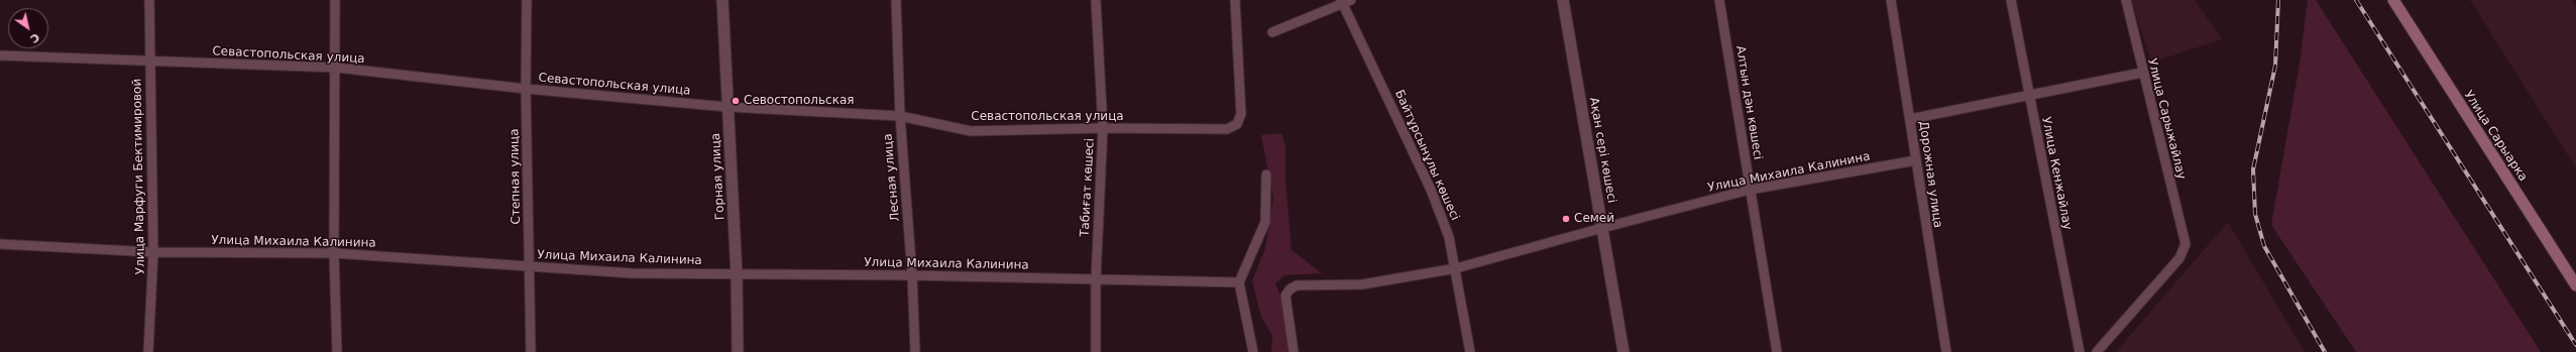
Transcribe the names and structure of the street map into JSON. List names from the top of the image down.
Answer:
{
  "streets": {
    "main road": ["Улица Сарыарка"],
    "street": [
      "Севастопольская улица",
      "Алтын дән көшесі",
      "Улица Сарыжайлау",
      "Ақан сері көшесі",
      "Байтұрсынұлы көшесі",
      "Улица Михаила Калинина",
      "Улица Кенжайлау",
      "Дорожная улица",
      "Улица Марфуги Бектимировой",
      "Степная улица",
      "Горная улица",
      "Лесная улица",
      "Табиғат көшесі"
    ]
  },
  "crossings": [
    ["Севастопольская улица", "Улица Марфуги Бектимировой"],
    ["Севастопольская улица", "Степная улица"],
    ["Севастопольская улица", "Горная улица"],
    ["Севастопольская улица", "Лесная улица"],
    ["Севастопольская улица", "Табиғат көшесі"],
    ["Алтын дән көшесі", "Улица Михаила Калинина"],
    ["Ақан сері көшесі", "Улица Михаила Калинина"],
    ["Байтұрсынұлы көшесі", "Улица Михаила Калинина"],
    ["Улица Михаила Калинина", "Дорожная улица"],
    ["Улица Михаила Калинина", "Улица Марфуги Бектимировой"],
    ["Улица Михаила Калинина", "Степная улица"],
    ["Улица Михаила Калинина", "Горная улица"],
    ["Улица Михаила Калинина", "Лесная улица"],
    ["Улица Михаила Калинина", "Табиғат көшесі"]
  ],
  "places": ["Севостопольская", "Семей"],
  "north": "bottom right"
}
